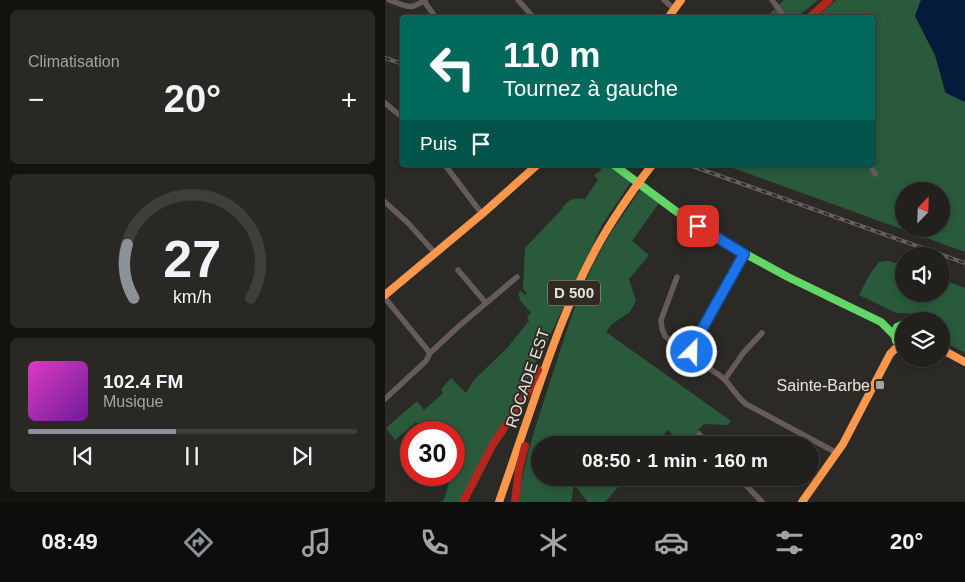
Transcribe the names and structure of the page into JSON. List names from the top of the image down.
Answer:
{
  "streets": {
    "main road": ["D 500", "ROCADE EST"]
  },
  "places": {
    "transit": ["Sainte-Barbe"]
  },
  "north": "top right",
  "page": {
    "tile": "Climatisation",
    "turn": ["110 m", "Tournez à gauche"],
    "heat": ["−", "20°", "+"],
    "then": "Puis",
    "song": ["102.4 FM", "Musique"],
    "limit": "30",
    "trip": "08:50 · 1 min · 160 m",
    "tabs": ["08:49", "20°"],
    "gauge": ["27", "km/h"]
  }
}
